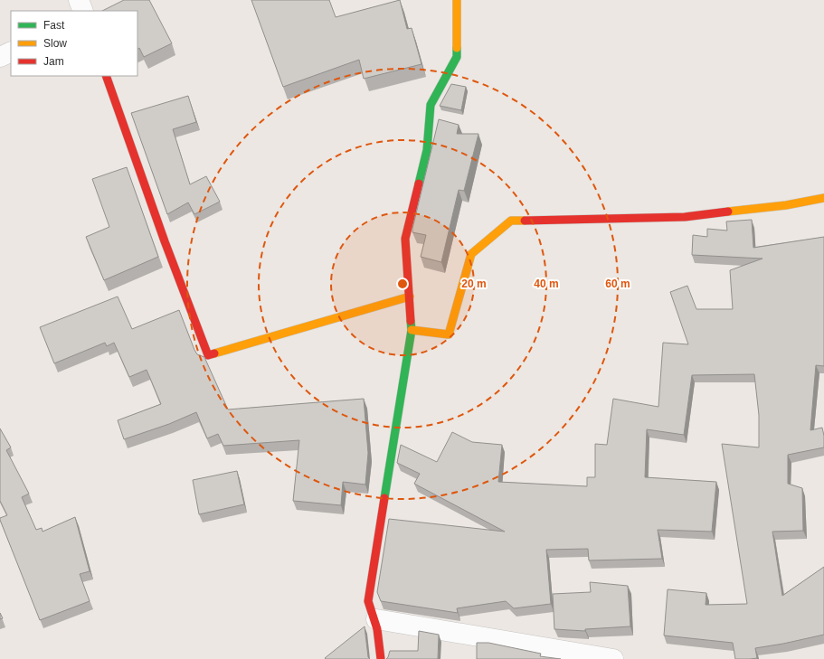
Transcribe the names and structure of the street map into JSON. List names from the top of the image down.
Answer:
{
  "legend": ["Fast", "Slow", "Jam"],
  "rings": ["20 m", "40 m", "60 m"]
}
